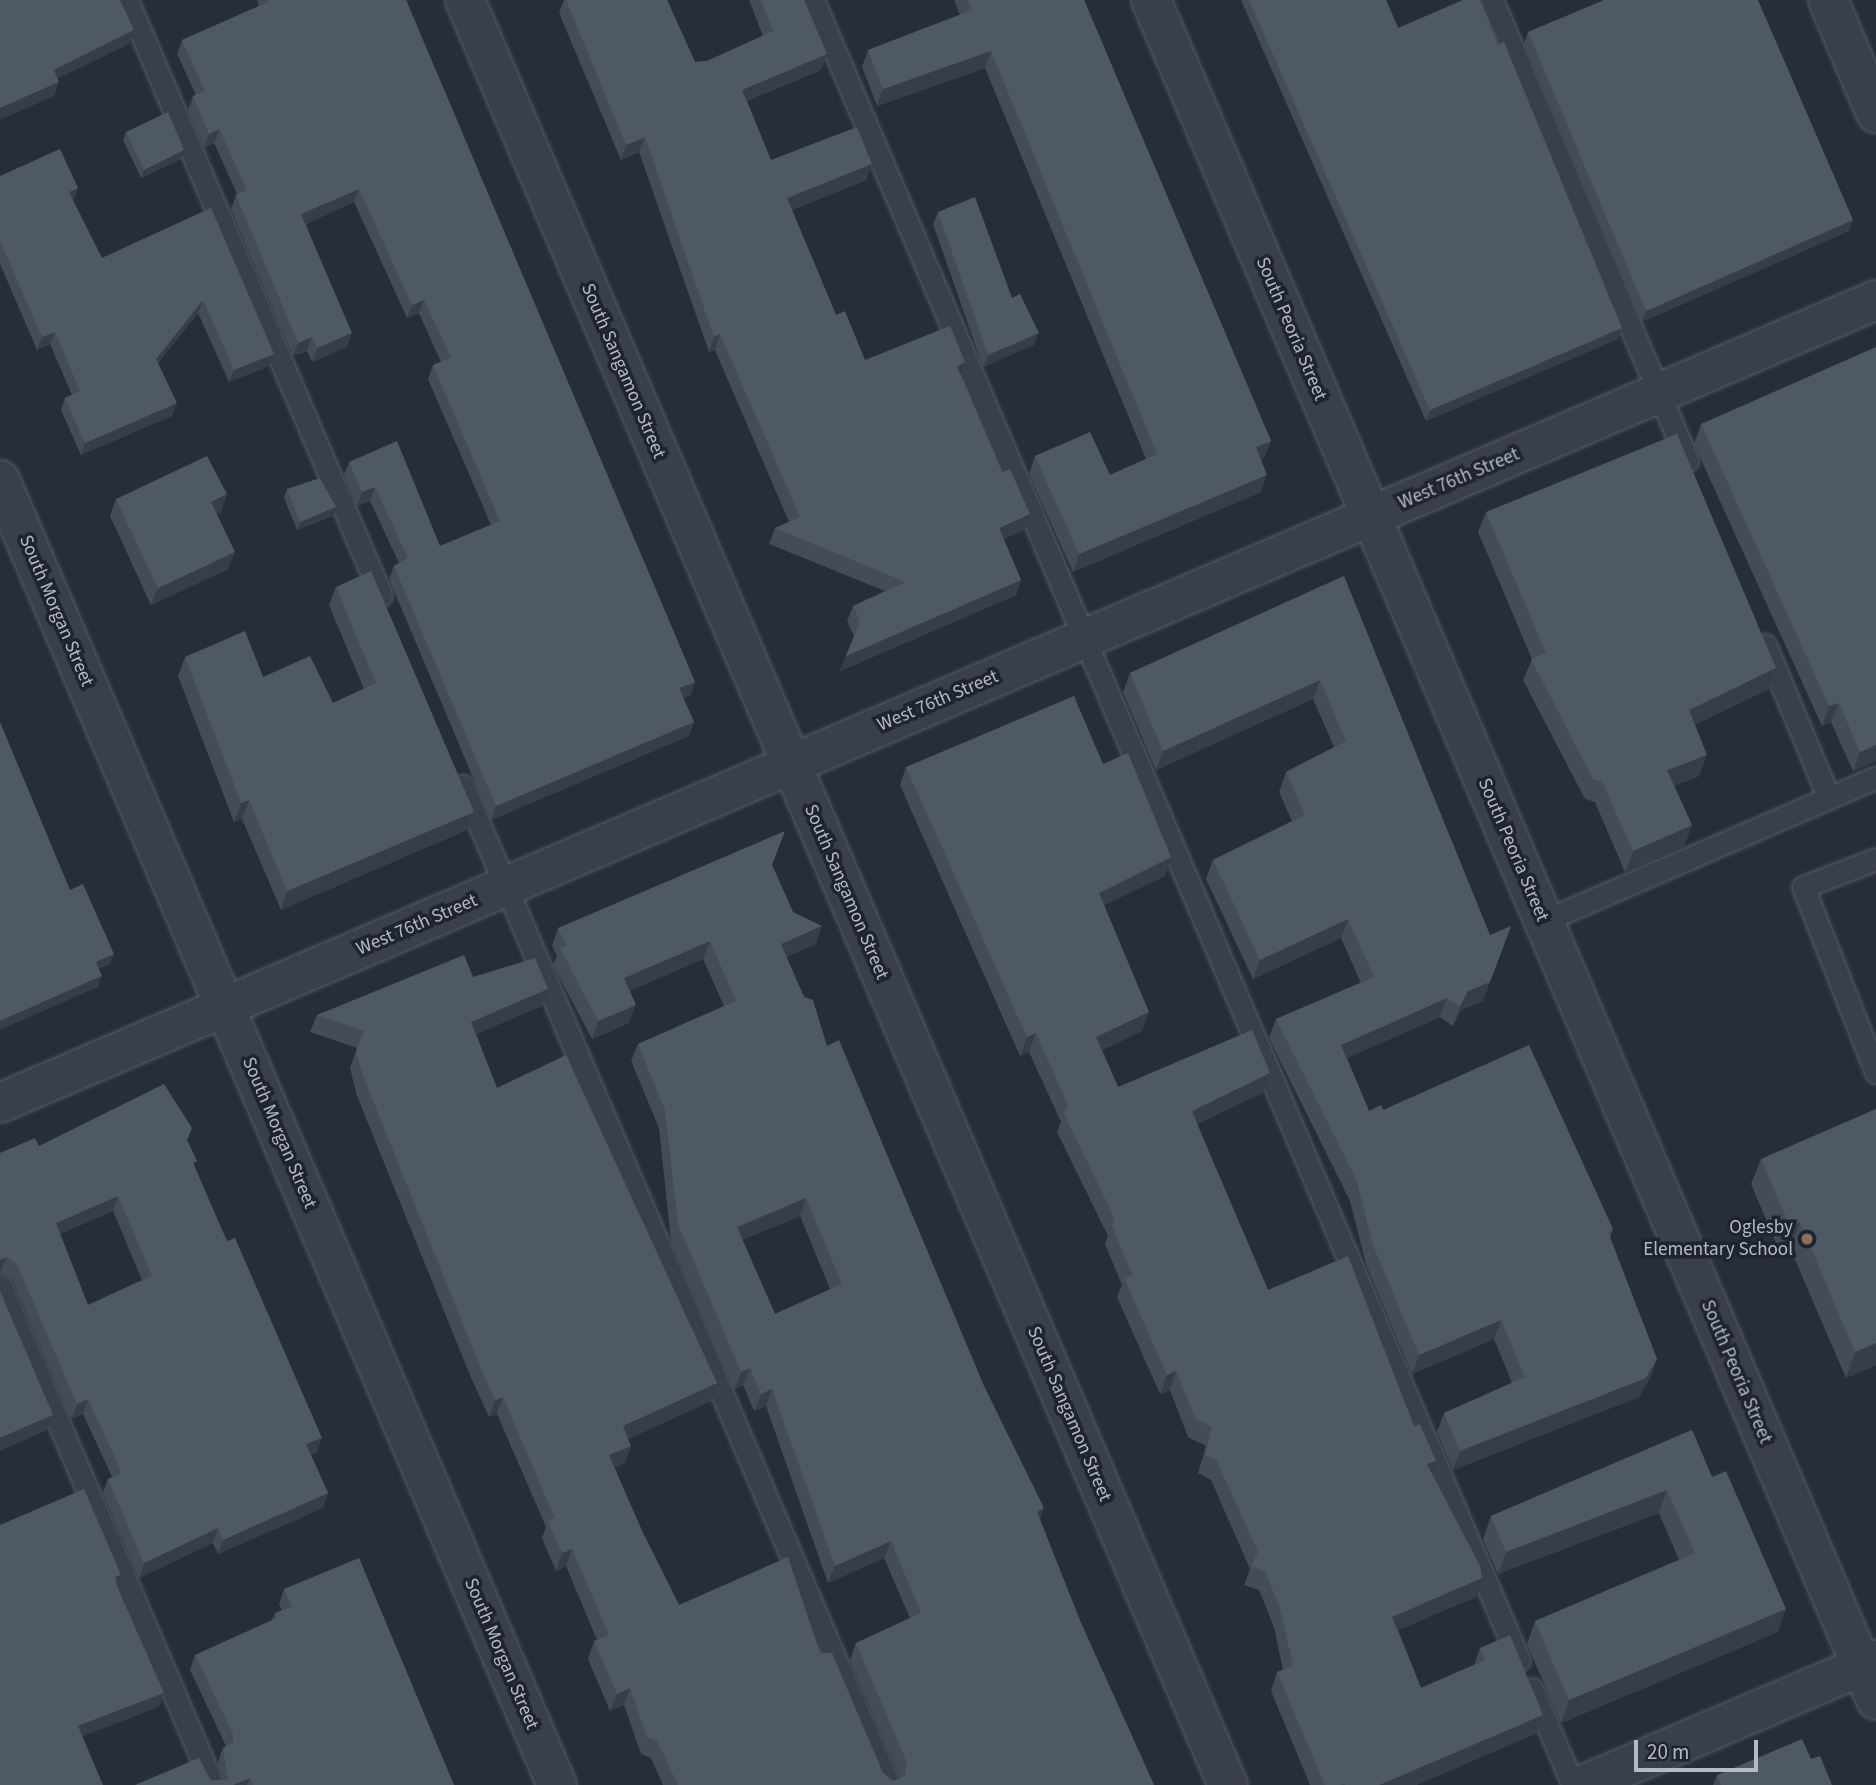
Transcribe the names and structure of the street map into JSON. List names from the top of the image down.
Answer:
{
  "streets": {
    "street": [
      "South Peoria Street",
      "South Sangamon Street",
      "West 76th Street",
      "South Morgan Street"
    ]
  },
  "crossings": [
    ["South Peoria Street", "West 76th Street"],
    ["South Sangamon Street", "West 76th Street"],
    ["West 76th Street", "South Morgan Street"]
  ],
  "places": ["Oglesby Elementary School"],
  "scale_bar": "20 m"
}
